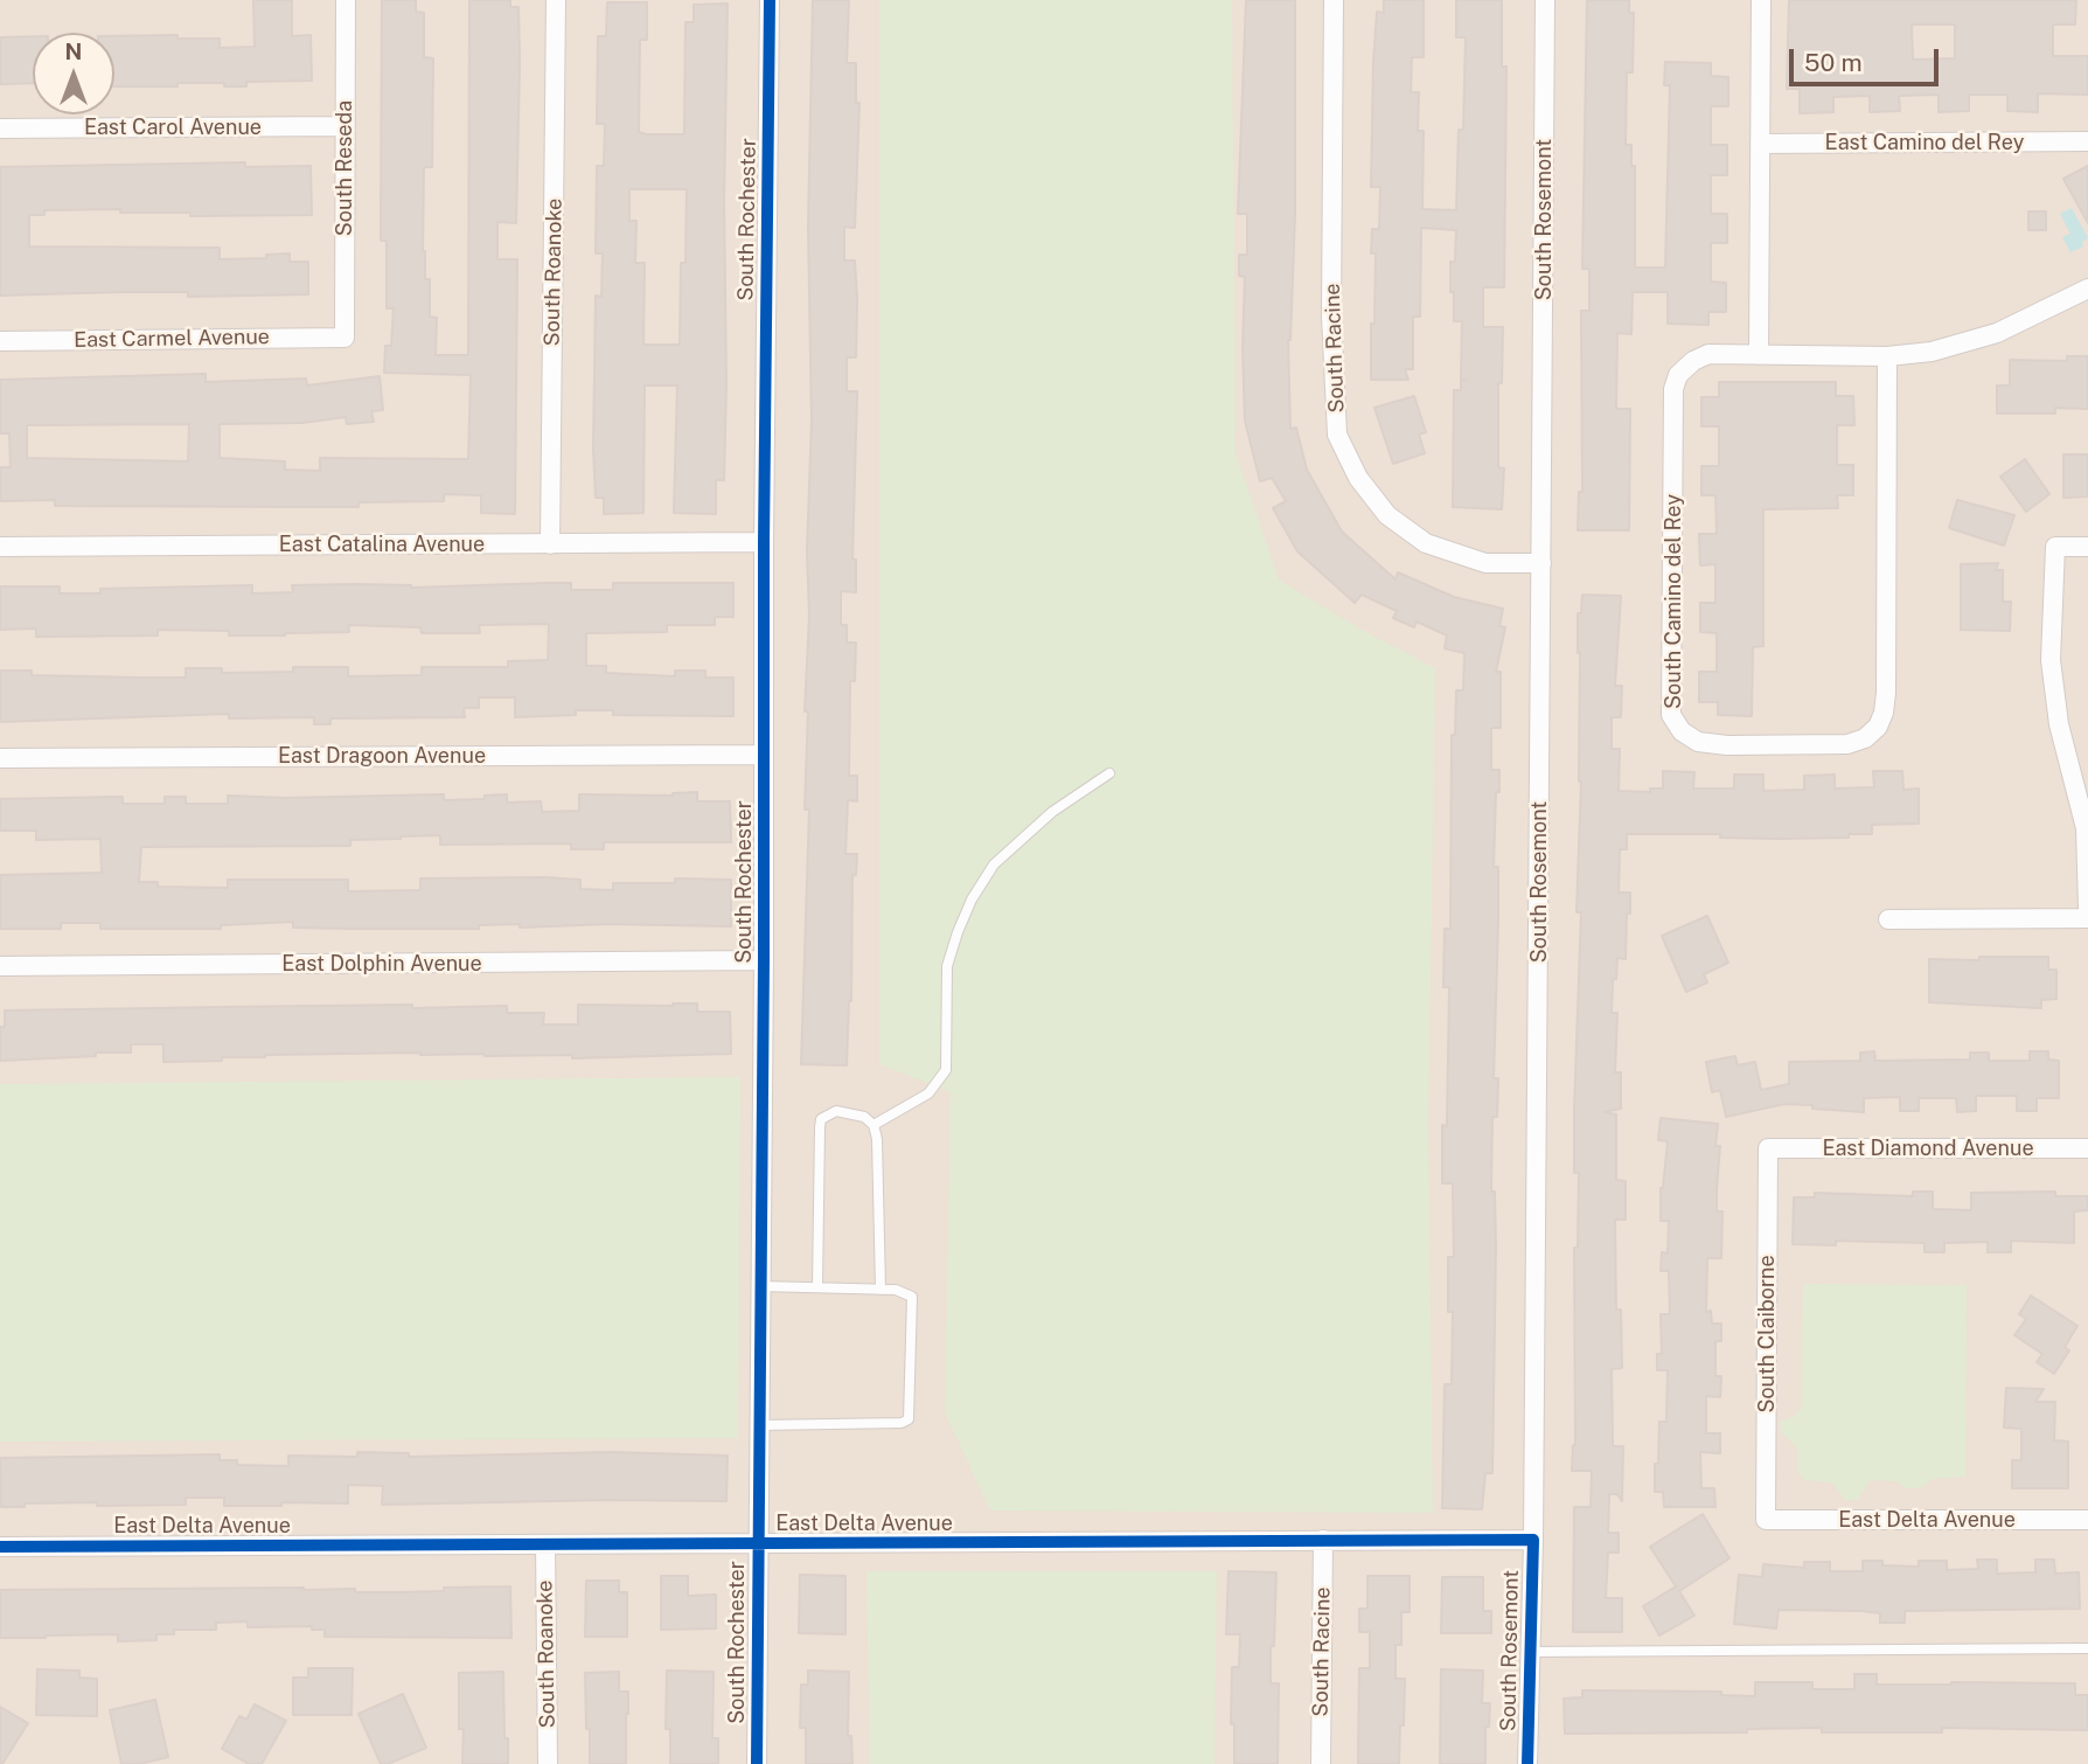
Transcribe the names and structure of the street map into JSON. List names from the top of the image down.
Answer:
{
  "streets": {
    "street": [
      "East Carol Avenue",
      "East Camino del Rey",
      "South Reseda",
      "South Rochester",
      "South Rosemont",
      "South Roanoke",
      "East Carmel Avenue",
      "South Racine",
      "East Catalina Avenue",
      "South Camino del Rey",
      "East Dragoon Avenue",
      "East Dolphin Avenue",
      "East Diamond Avenue",
      "South Claiborne",
      "East Delta Avenue"
    ]
  },
  "crossings": [
    ["East Carol Avenue", "South Reseda"],
    ["South Reseda", "East Carmel Avenue"],
    ["South Rochester", "East Catalina Avenue"],
    ["South Rochester", "East Dragoon Avenue"],
    ["South Rochester", "East Dolphin Avenue"],
    ["South Rochester", "East Delta Avenue"],
    ["South Rosemont", "South Racine"],
    ["South Rosemont", "East Delta Avenue"],
    ["South Roanoke", "East Catalina Avenue"],
    ["South Roanoke", "East Delta Avenue"],
    ["South Racine", "East Delta Avenue"],
    ["East Diamond Avenue", "South Claiborne"],
    ["South Claiborne", "East Delta Avenue"]
  ],
  "scale_bar": "50 m",
  "north": "top"
}
